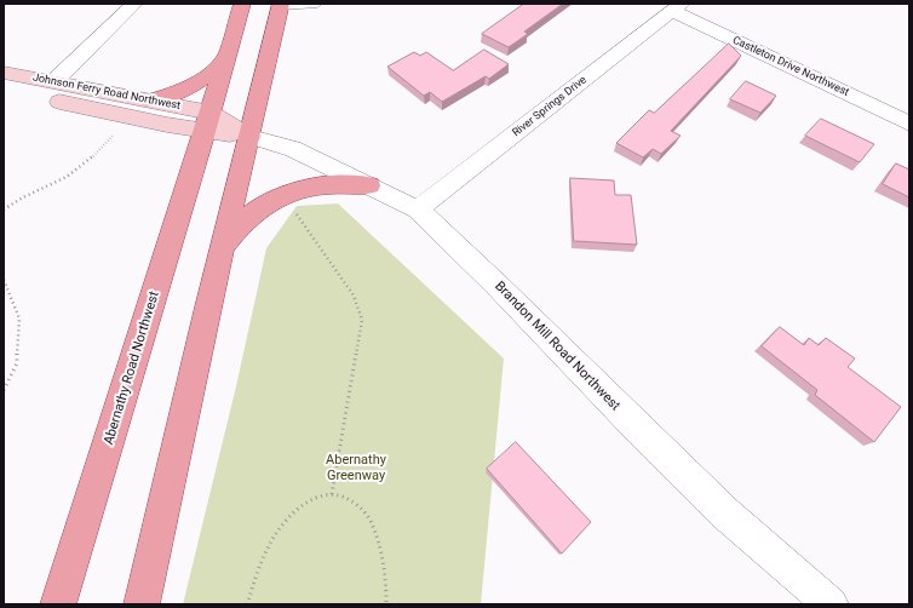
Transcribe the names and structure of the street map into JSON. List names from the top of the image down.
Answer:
{
  "streets": {
    "main road": ["Abernathy Road Northwest"],
    "street": [
      "Castleton Drive Northwest",
      "Johnson Ferry Road Northwest",
      "River Springs Drive",
      "Brandon Mill Road Northwest"
    ]
  },
  "crossings": [
    ["Castleton Drive Northwest", "River Springs Drive"],
    ["Johnson Ferry Road Northwest", "Brandon Mill Road Northwest"],
    ["Johnson Ferry Road Northwest", "Abernathy Road Northwest"],
    ["River Springs Drive", "Brandon Mill Road Northwest"]
  ],
  "parks": ["Abernathy Greenway"]
}
